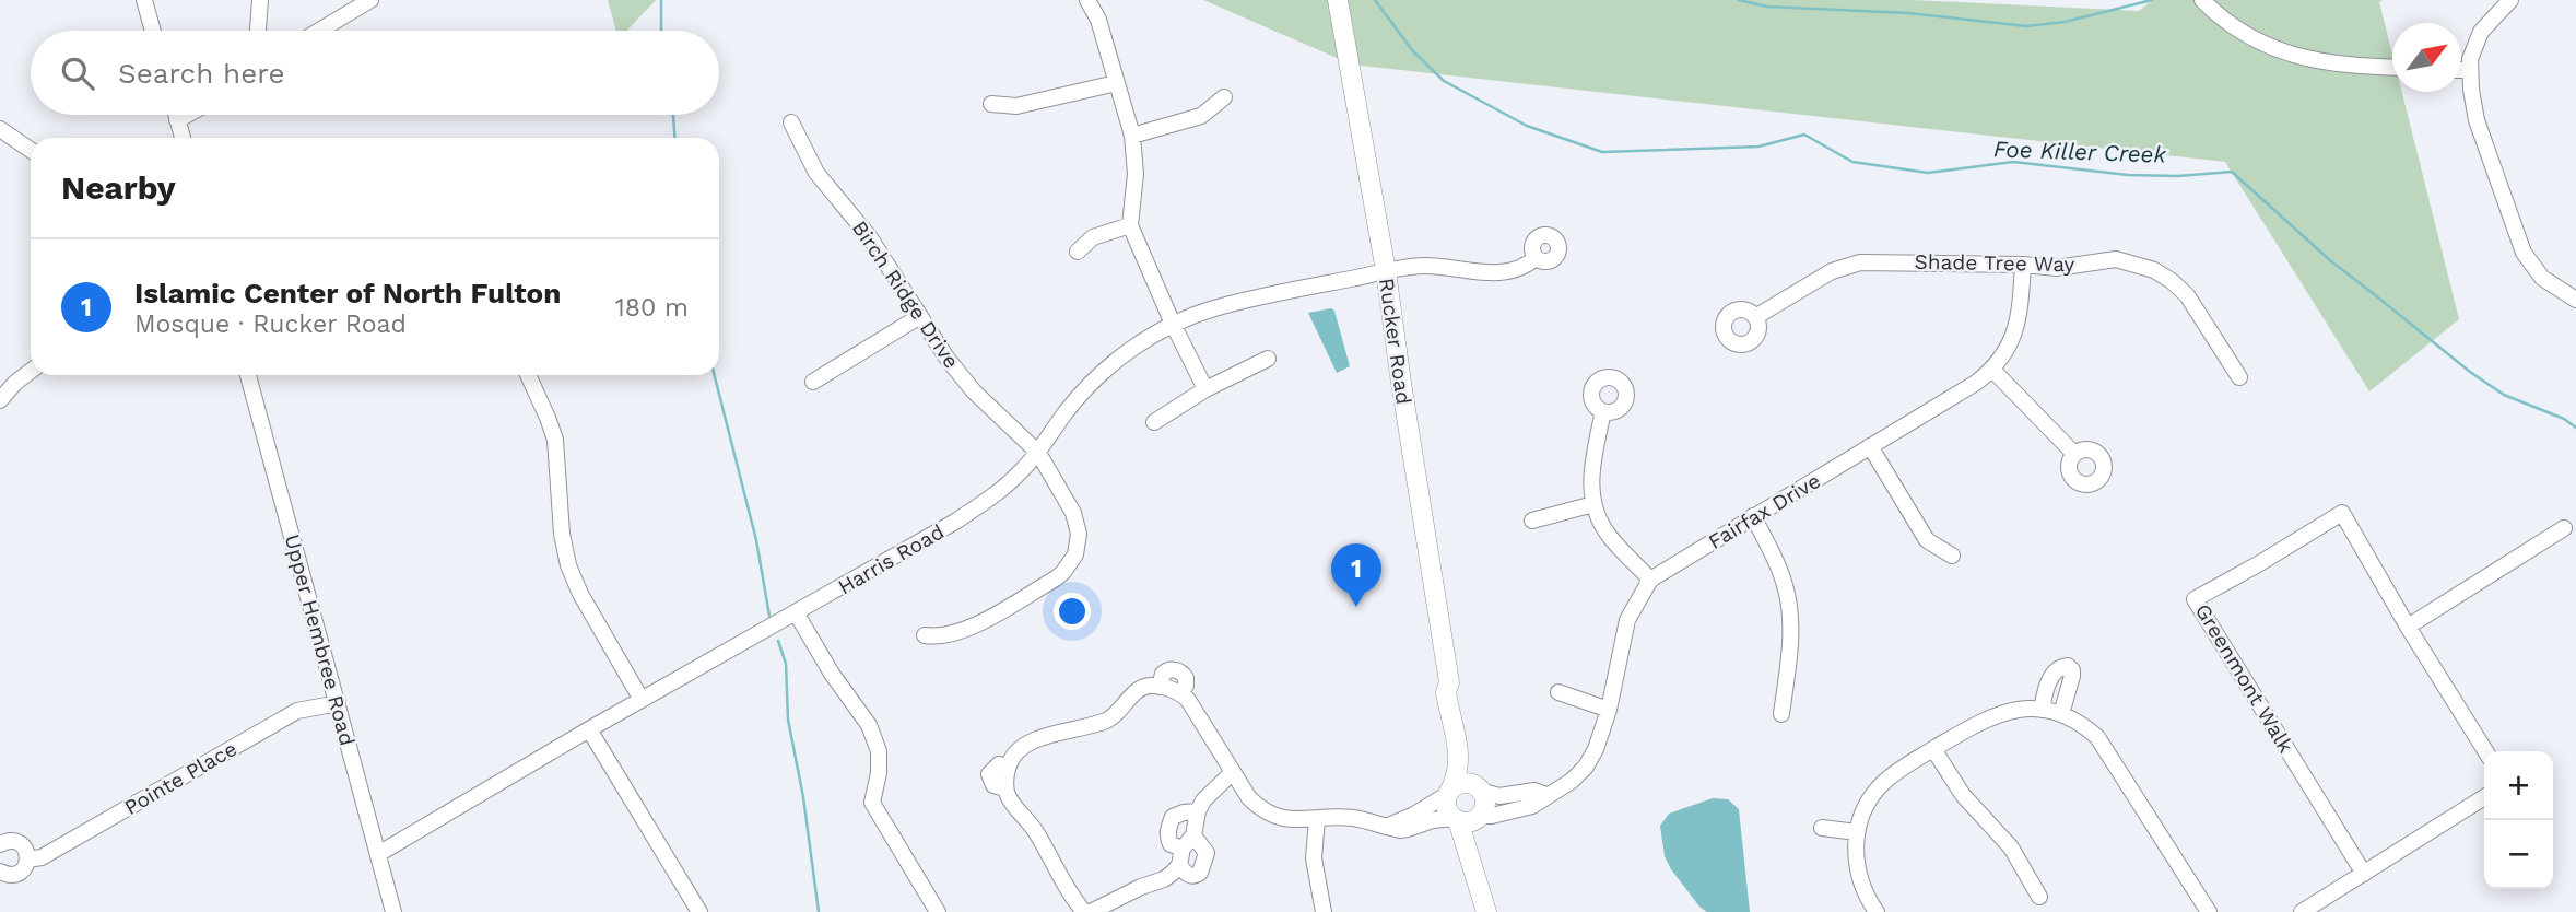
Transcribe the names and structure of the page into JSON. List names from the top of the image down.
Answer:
{
  "streets": {
    "main road": ["Rucker Road"],
    "street": [
      "Shade Tree Way",
      "Birch Ridge Drive",
      "Fairfax Drive",
      "Harris Road",
      "Upper Hembree Road",
      "Greenmont Walk",
      "Pointe Place"
    ]
  },
  "crossings": [
    ["Shade Tree Way", "Fairfax Drive"],
    ["Birch Ridge Drive", "Harris Road"],
    ["Rucker Road", "Fairfax Drive"],
    ["Rucker Road", "Harris Road"],
    ["Harris Road", "Upper Hembree Road"],
    ["Upper Hembree Road", "Pointe Place"]
  ],
  "water": ["Foe Killer Creek"],
  "north": "top right",
  "page": {
    "search": "Search here",
    "heading": "Nearby",
    "list": [
      {
        "mark": "1",
        "name": "Islamic Center of North Fulton",
        "note": "Mosque · Rucker Road",
        "value": "180 m"
      }
    ],
    "pins": "1",
    "map_buttons": ["+", "−"]
  }
}
